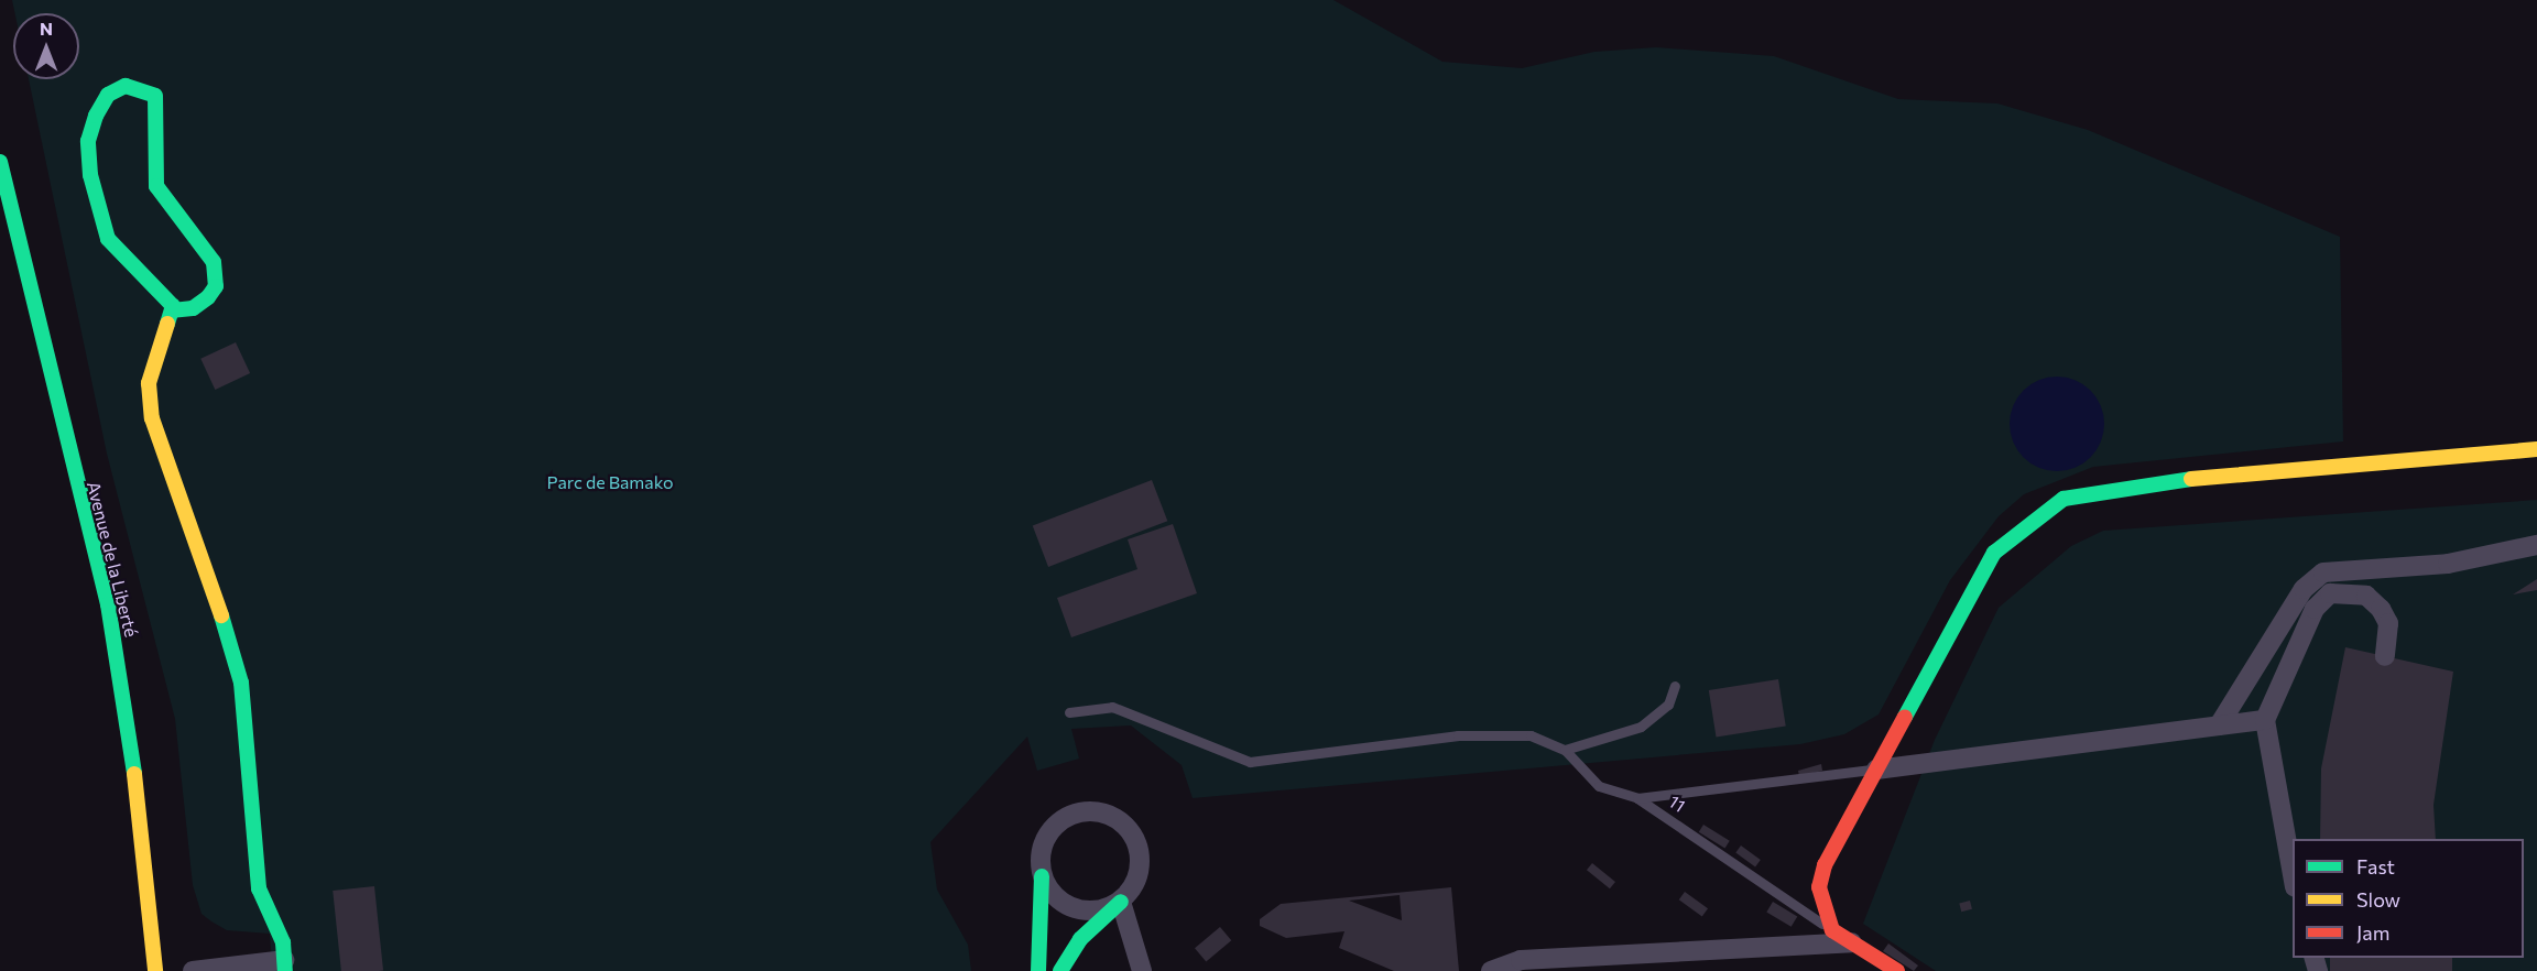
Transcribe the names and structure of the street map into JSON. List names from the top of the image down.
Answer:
{
  "streets": {
    "main road": ["Avenue de la Liberté", "11"]
  },
  "parks": ["Parc de Bamako"],
  "legend": ["Fast", "Slow", "Jam"],
  "north": "top"
}
